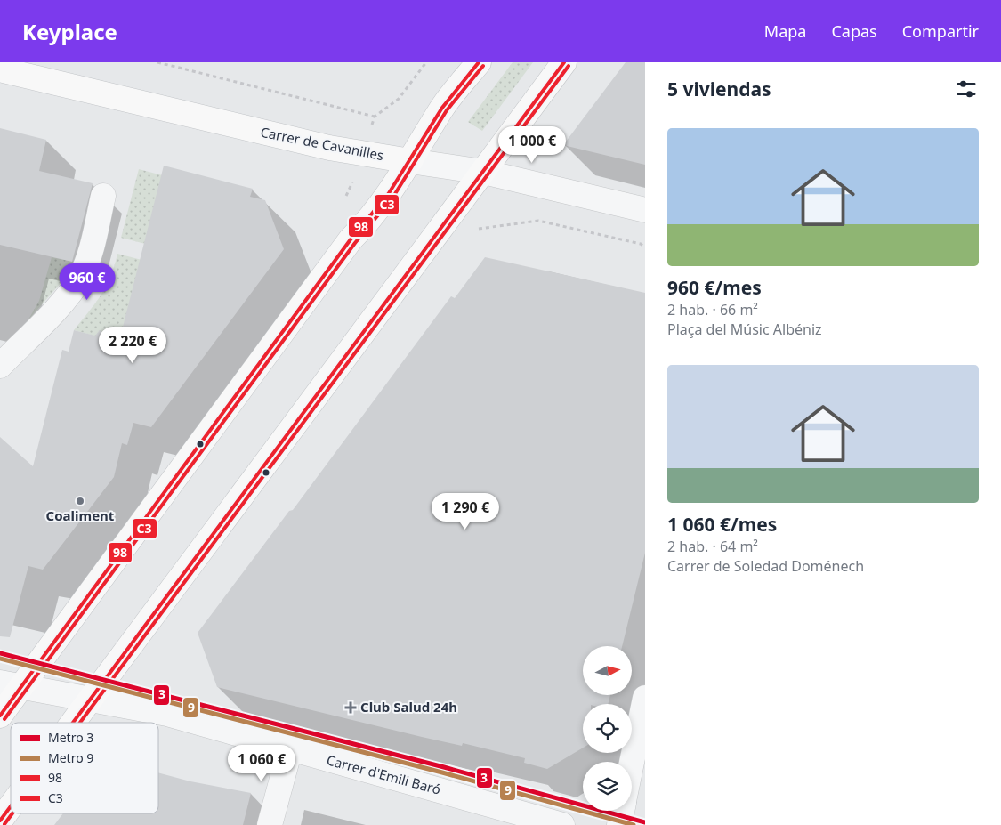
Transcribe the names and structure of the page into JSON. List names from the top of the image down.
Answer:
{
  "streets": {
    "main road": ["Carrer de Cavanilles"],
    "street": ["Carrer d'Emili Baró"]
  },
  "places": {
    "other": ["Coaliment"],
    "health": ["Club Salud 24h"]
  },
  "lines": [
    "transit line 98",
    "transit line C3",
    "metro line 3",
    "metro line 9"
  ],
  "legend": [
    "Metro 3",
    "Metro 9",
    "98",
    "C3"
  ],
  "north": "right",
  "page": {
    "header": "Keyplace",
    "nav": ["Mapa", "Capas", "Compartir"],
    "heading": "5 viviendas",
    "list": [
      {
        "name": "960 €/mes",
        "note": "2 hab. · 66 m² · Plaça del Músic Albéniz"
      },
      {
        "name": "1 060 €/mes",
        "note": "2 hab. · 64 m² · Carrer de Soledad Doménech"
      }
    ],
    "price": [
      "1 000 €",
      "960 €",
      "2 220 €",
      "1 290 €",
      "1 060 €"
    ]
  }
}
